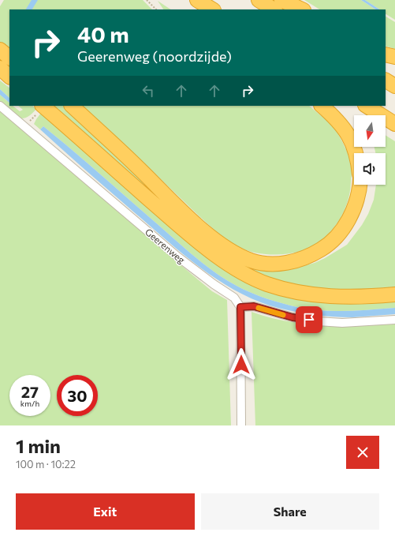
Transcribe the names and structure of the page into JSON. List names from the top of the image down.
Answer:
{
  "streets": {
    "street": ["Geerenweg"]
  },
  "north": "bottom",
  "page": {
    "turn": ["40 m", "Geerenweg (noordzijde)"],
    "speed": "27 km/h",
    "limit": "30",
    "heading": ["1 min", "100 m · 10:22"],
    "buttons": ["Exit", "Share"]
  }
}
